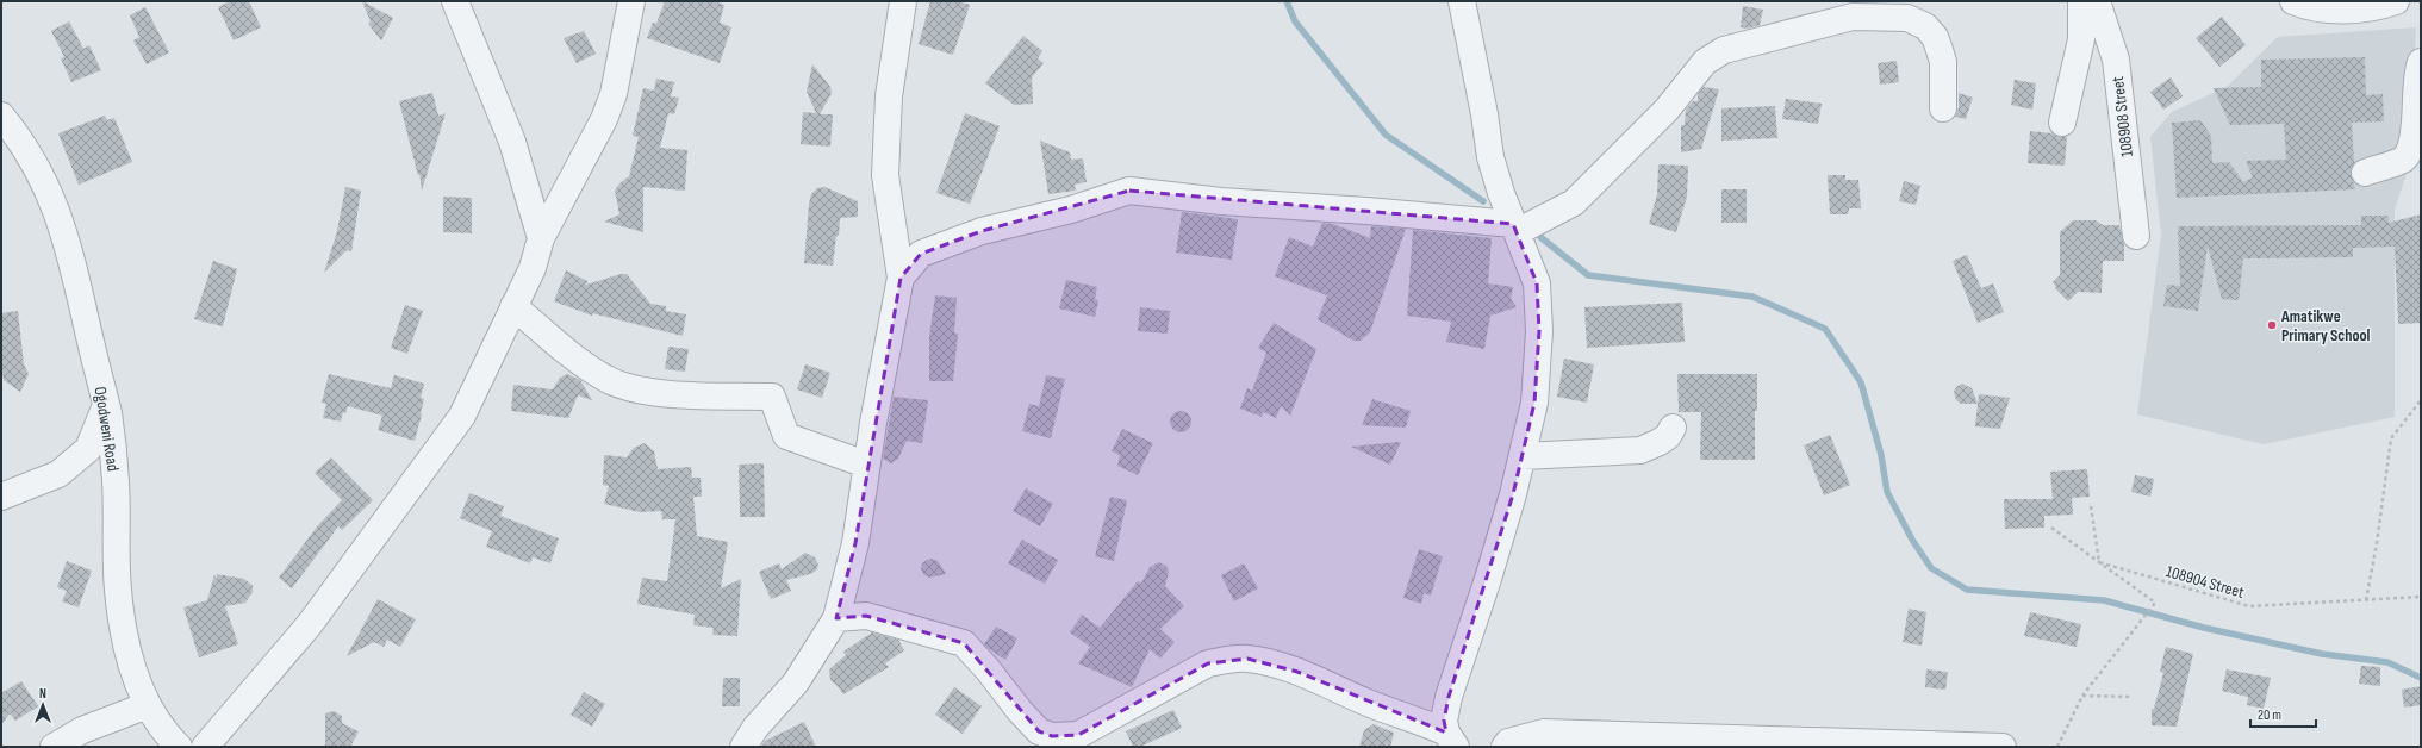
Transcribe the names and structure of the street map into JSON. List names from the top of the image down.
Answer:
{
  "streets": {
    "street": ["108908 Street", "Ogodweni Road"],
    "path": ["108904 Street"]
  },
  "places": ["Amatikwe Primary School"],
  "scale_bar": "20 m",
  "north": "top"
}
